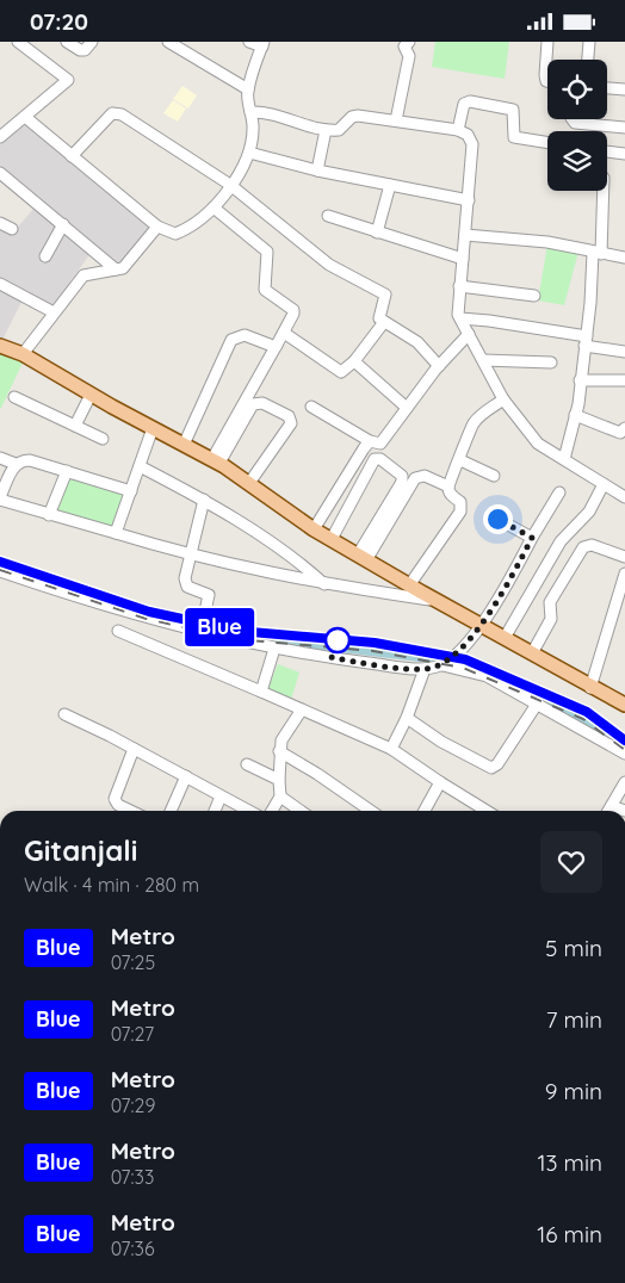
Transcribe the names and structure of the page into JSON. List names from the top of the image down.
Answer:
{
  "lines": ["metro line Blue"],
  "page": {
    "status": "07:20",
    "on_map": "Blue",
    "heading": ["Gitanjali", "Walk · 4 min · 280 m"],
    "list": [
      {
        "mark": "Blue",
        "name": "Metro",
        "note": "07:25",
        "value": "5 min"
      },
      {
        "mark": "Blue",
        "name": "Metro",
        "note": "07:27",
        "value": "7 min"
      },
      {
        "mark": "Blue",
        "name": "Metro",
        "note": "07:29",
        "value": "9 min"
      },
      {
        "mark": "Blue",
        "name": "Metro",
        "note": "07:33",
        "value": "13 min"
      },
      {
        "mark": "Blue",
        "name": "Metro",
        "note": "07:36",
        "value": "16 min"
      }
    ]
  }
}
